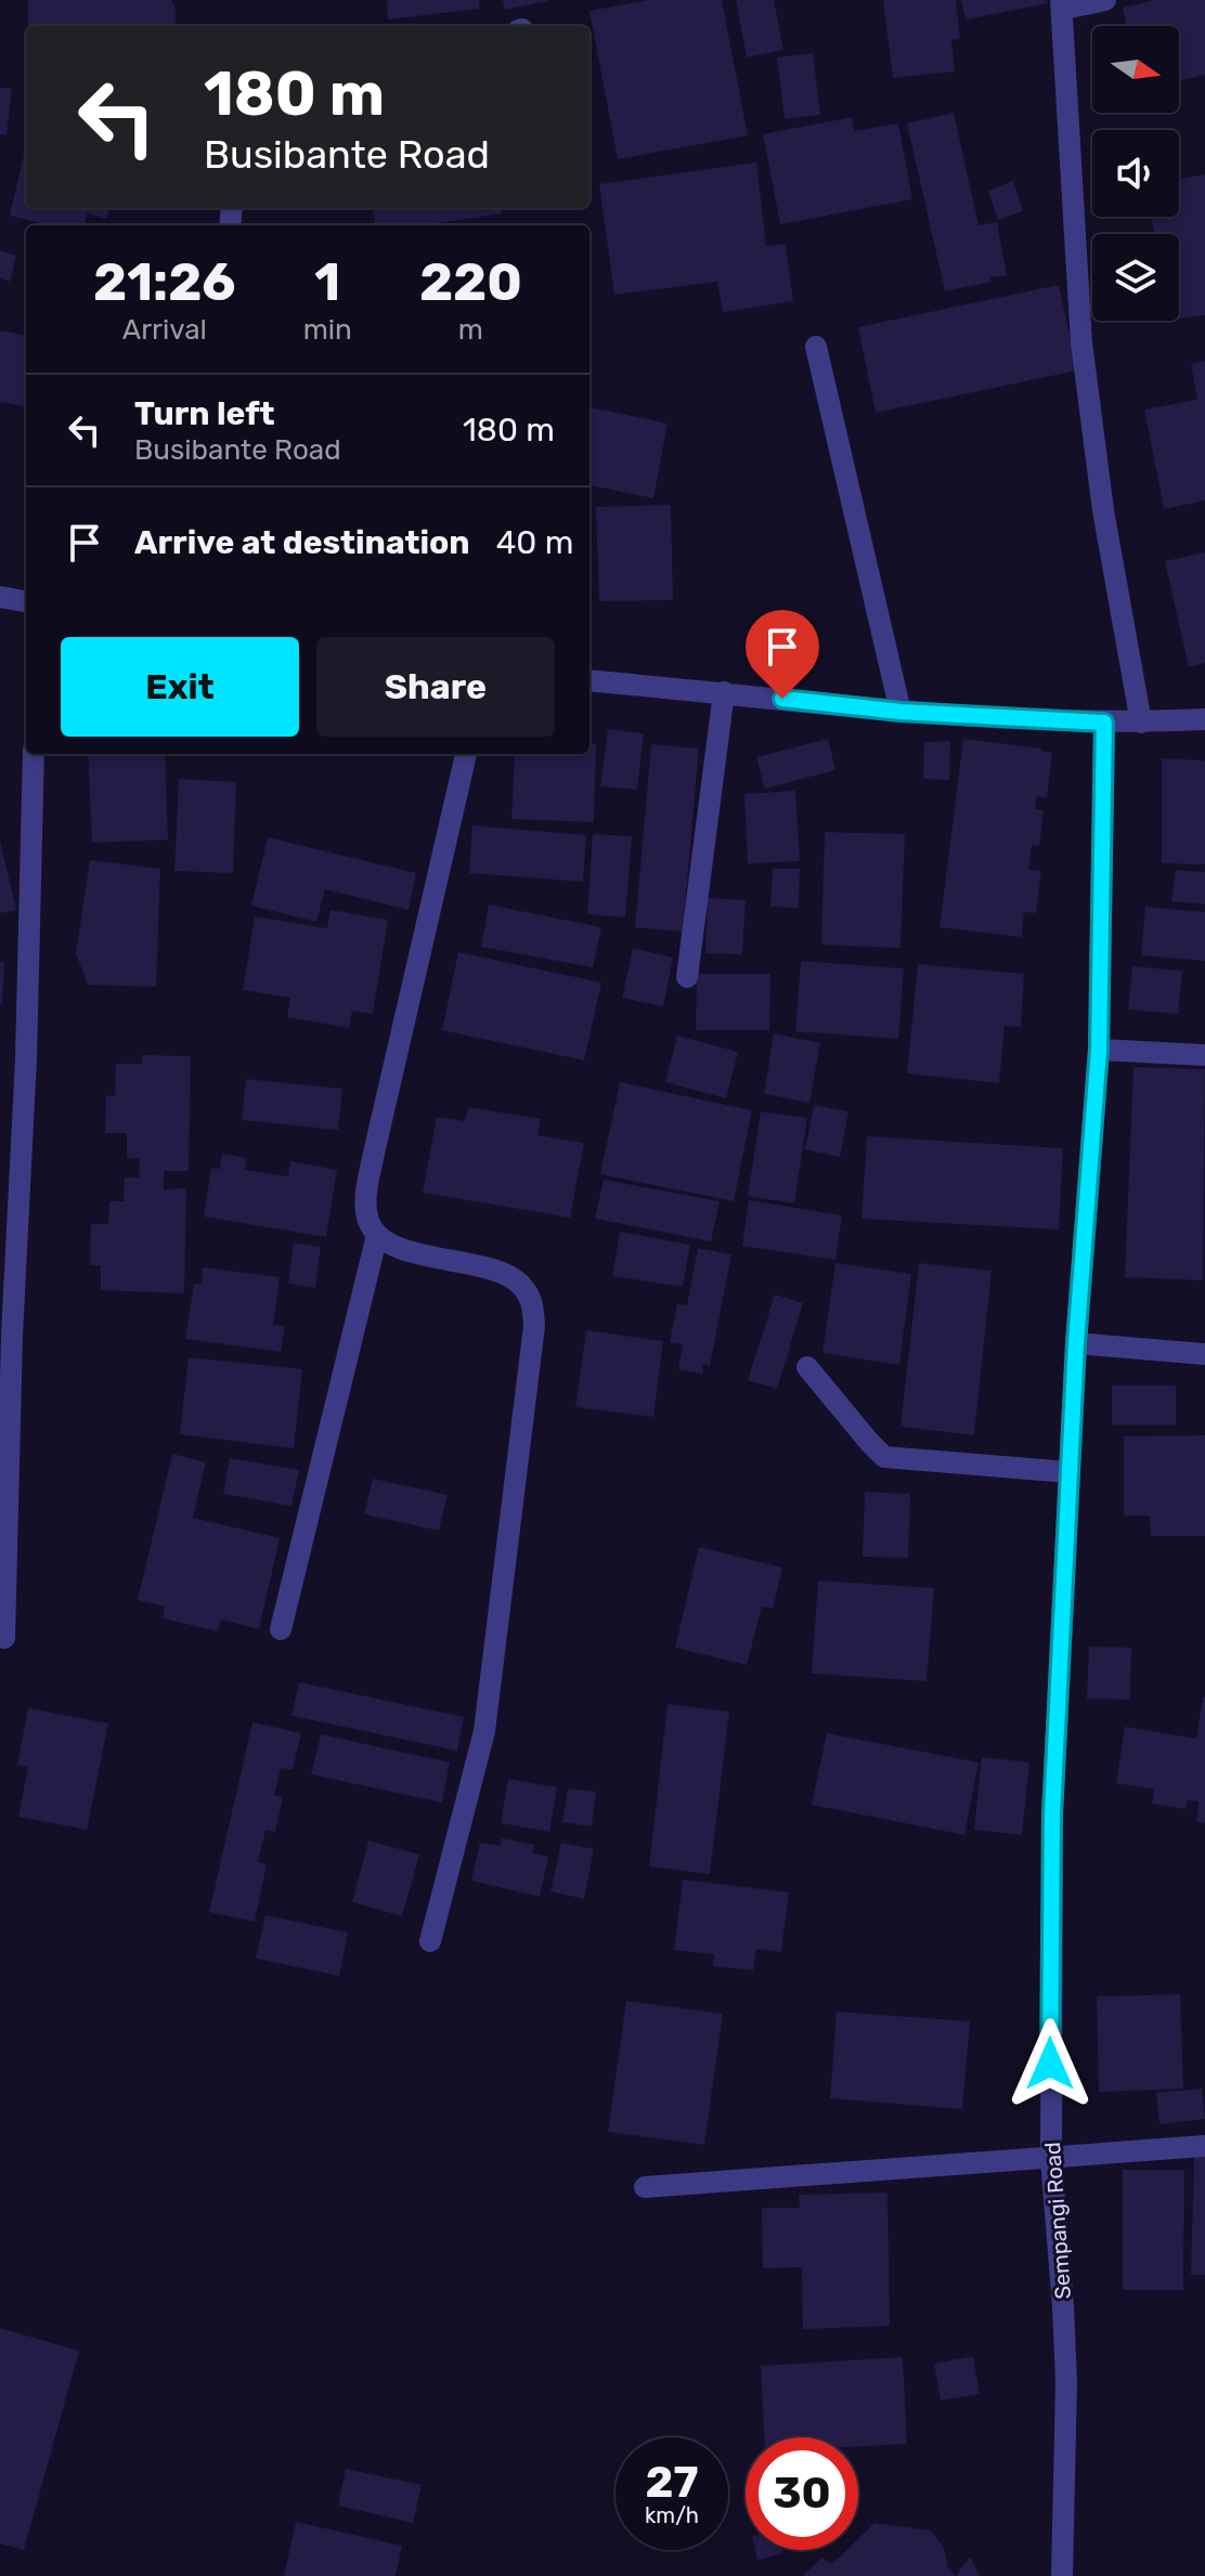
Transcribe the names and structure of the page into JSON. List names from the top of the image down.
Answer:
{
  "streets": {
    "street": ["Sempangi Road"]
  },
  "north": "right",
  "page": {
    "turn": ["180 m", "Busibante Road"],
    "eta": [
      "21:26",
      "Arrival",
      "1",
      "min",
      "220",
      "m"
    ],
    "list": [
      {
        "name": "Turn left",
        "note": "Busibante Road",
        "value": "180 m"
      },
      {
        "name": "Arrive at destination",
        "value": "40 m"
      }
    ],
    "buttons": ["Exit", "Share"],
    "speed": "27 km/h",
    "limit": "30"
  }
}
